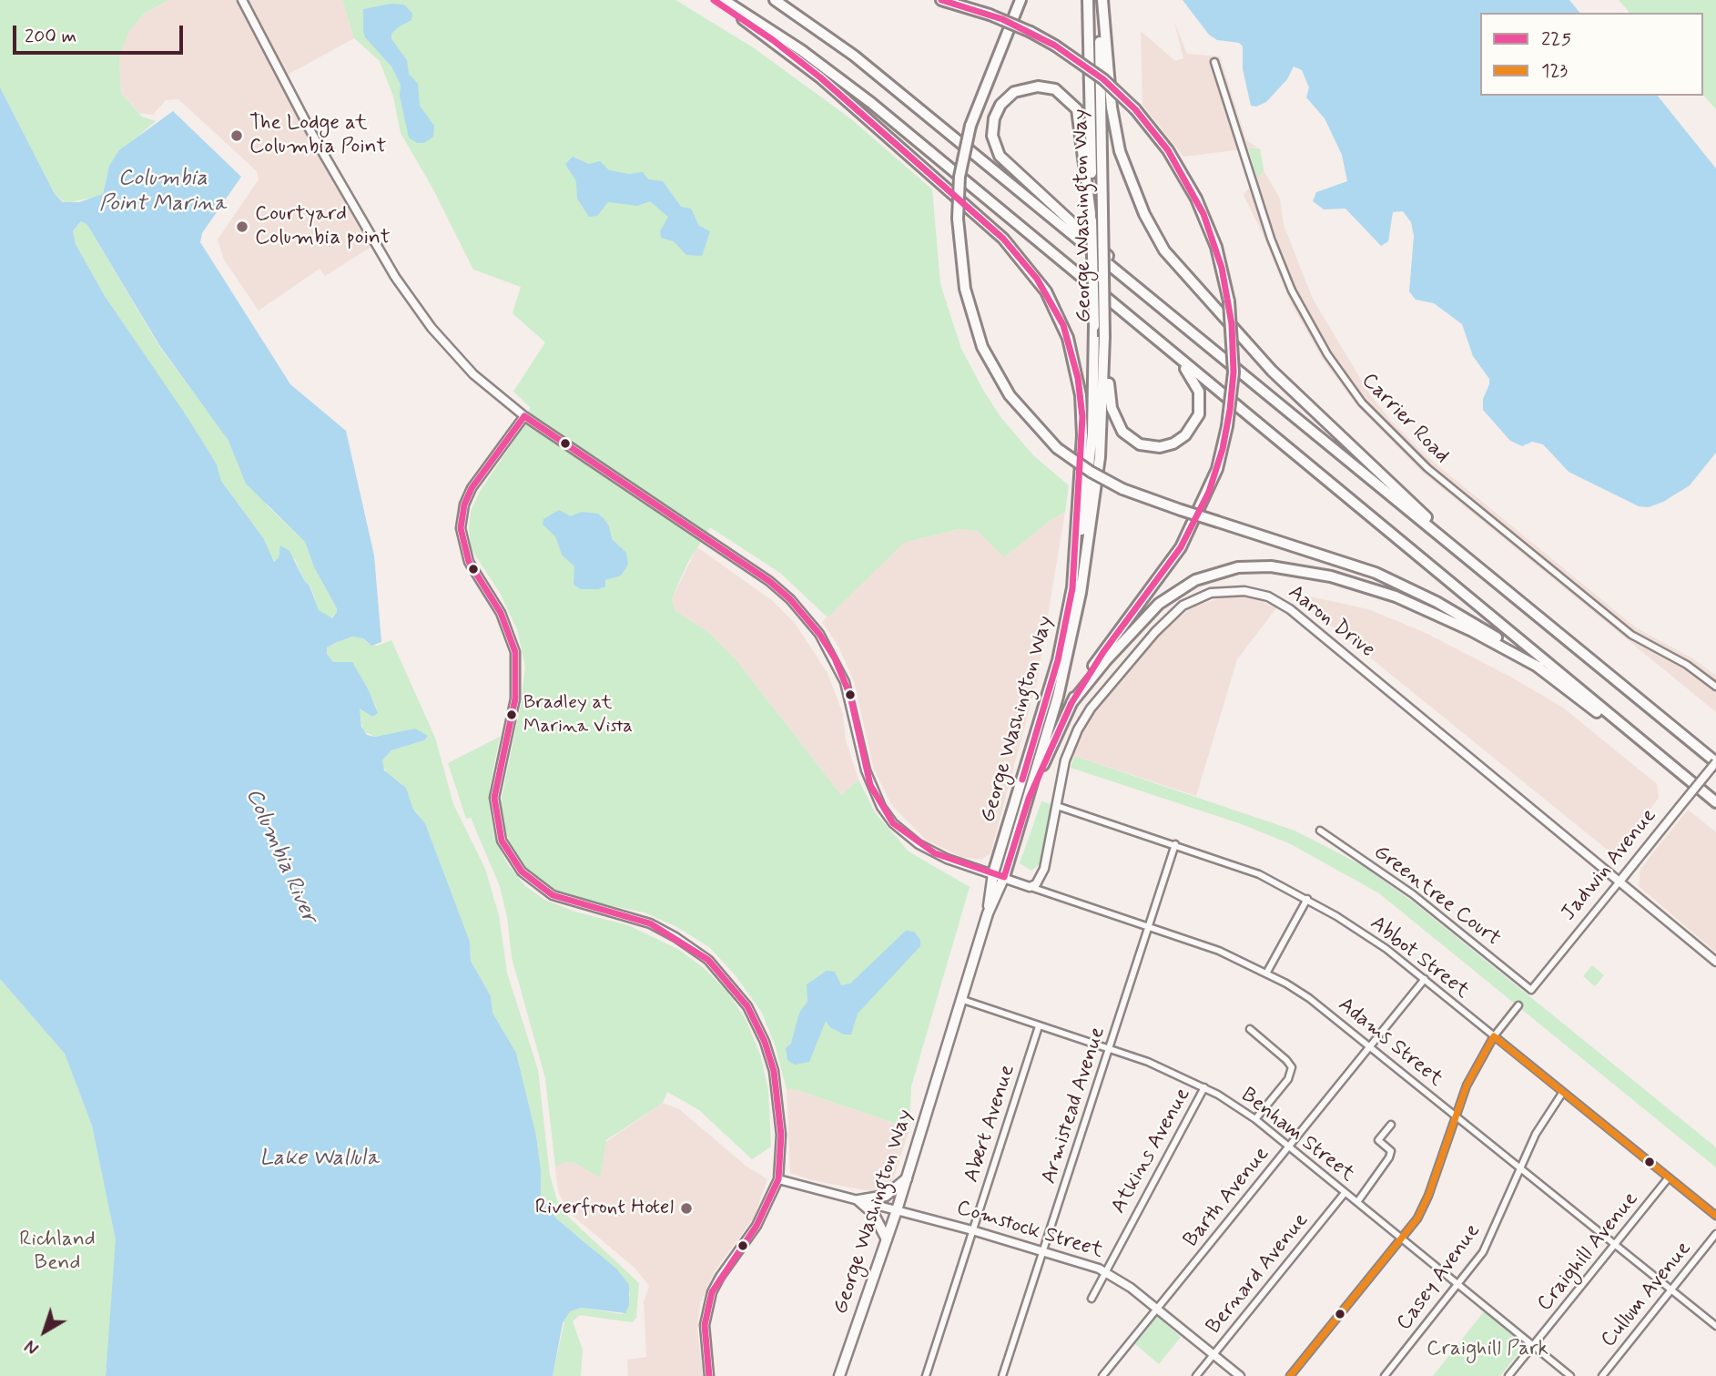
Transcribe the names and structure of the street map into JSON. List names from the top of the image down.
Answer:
{
  "streets": {
    "highway": ["George Washington Way"],
    "street": [
      "Carrier Road",
      "Aaron Drive",
      "Jadwin Avenue",
      "Greentree Court",
      "Abbot Street",
      "Adams Street",
      "Armistead Avenue",
      "Abert Avenue",
      "Benham Street",
      "Atkins Avenue",
      "Barth Avenue",
      "Comstock Street",
      "Craighill Avenue",
      "Bernard Avenue",
      "Casey Avenue",
      "Cullum Avenue"
    ]
  },
  "crossings": [
    ["George Washington Way", "Benham Street"],
    ["George Washington Way", "Comstock Street"],
    ["Aaron Drive", "Jadwin Avenue"],
    ["Aaron Drive", "Abbot Street"],
    ["Aaron Drive", "Adams Street"],
    ["Jadwin Avenue", "Greentree Court"],
    ["Abbot Street", "Armistead Avenue"],
    ["Abbot Street", "Barth Avenue"],
    ["Abbot Street", "Craighill Avenue"],
    ["Abbot Street", "Casey Avenue"],
    ["Adams Street", "Armistead Avenue"],
    ["Adams Street", "Barth Avenue"],
    ["Adams Street", "Craighill Avenue"],
    ["Adams Street", "Casey Avenue"],
    ["Adams Street", "Cullum Avenue"],
    ["Armistead Avenue", "Benham Street"],
    ["Armistead Avenue", "Comstock Street"],
    ["Abert Avenue", "Benham Street"],
    ["Abert Avenue", "Comstock Street"],
    ["Benham Street", "Atkins Avenue"],
    ["Benham Street", "Barth Avenue"],
    ["Benham Street", "Craighill Avenue"],
    ["Benham Street", "Bernard Avenue"],
    ["Benham Street", "Casey Avenue"],
    ["Atkins Avenue", "Comstock Street"],
    ["Barth Avenue", "Comstock Street"],
    ["Comstock Street", "Bernard Avenue"]
  ],
  "water": ["Columbia Point Marina", "Columbia River", "Lake Wallula"],
  "parks": ["Richland Bend", "Craighill Park"],
  "places": [
    "The Lodge at Columbia Point",
    "Courtyard Columbia point",
    "Bradley at Marina Vista",
    "Riverfront Hotel"
  ],
  "lines": ["transit line 225", "transit line 123"],
  "legend": ["225", "123"],
  "scale_bar": "200 m",
  "north": "bottom left"
}
